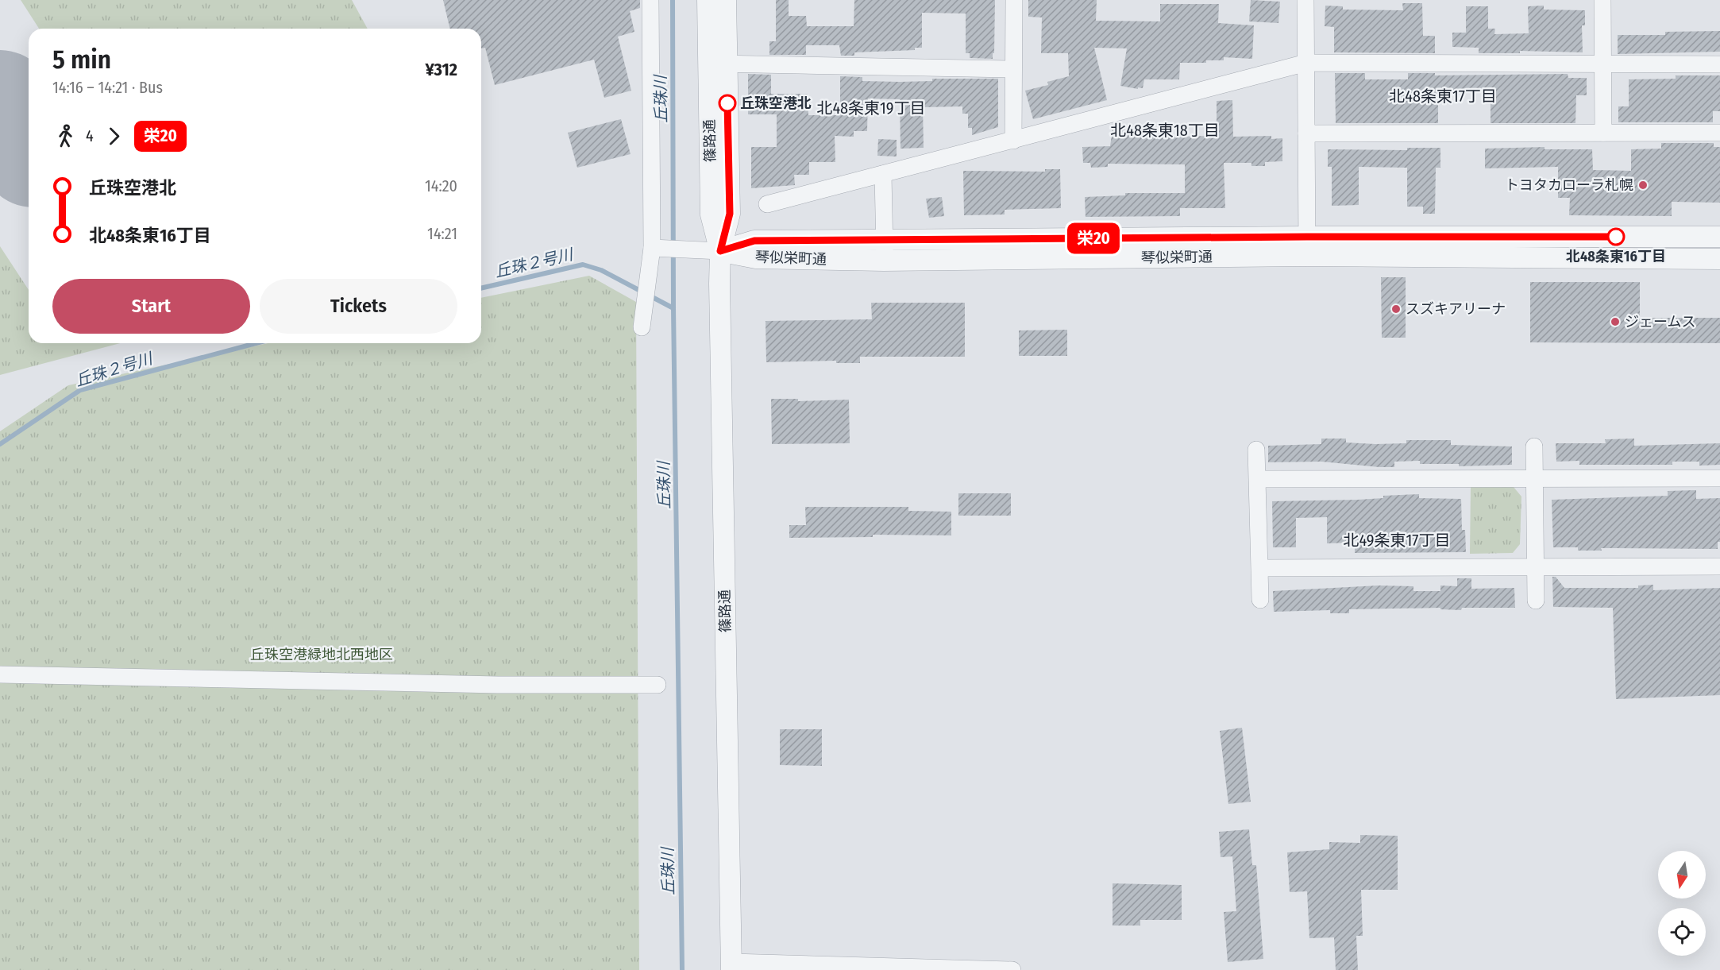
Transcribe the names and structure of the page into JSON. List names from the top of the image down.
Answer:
{
  "streets": {
    "street": ["篠路通", "琴似栄町通"]
  },
  "crossings": [
    ["篠路通", "琴似栄町通"]
  ],
  "districts": [
    "北48条東17丁目",
    "北48条東19丁目",
    "北48条東18丁目",
    "北49条東17丁目"
  ],
  "water": ["丘珠川", "丘珠２号川"],
  "parks": ["丘珠空港緑地北西地区"],
  "places": [
    "丘珠空港北",
    "トヨタカローラ札幌",
    "北48条東16丁目",
    "スズキアリーナ",
    "ジェームス"
  ],
  "lines": ["bus line 栄20"],
  "north": "bottom",
  "page": {
    "on_map": "栄20",
    "heading": ["5 min", "14:16 – 14:21 · Bus", "¥312"],
    "legs": ["4", "栄20"],
    "list": [
      {
        "name": "丘珠空港北",
        "value": "14:20"
      },
      {
        "name": "北48条東16丁目",
        "value": "14:21"
      }
    ],
    "buttons": ["Start", "Tickets"]
  }
}
